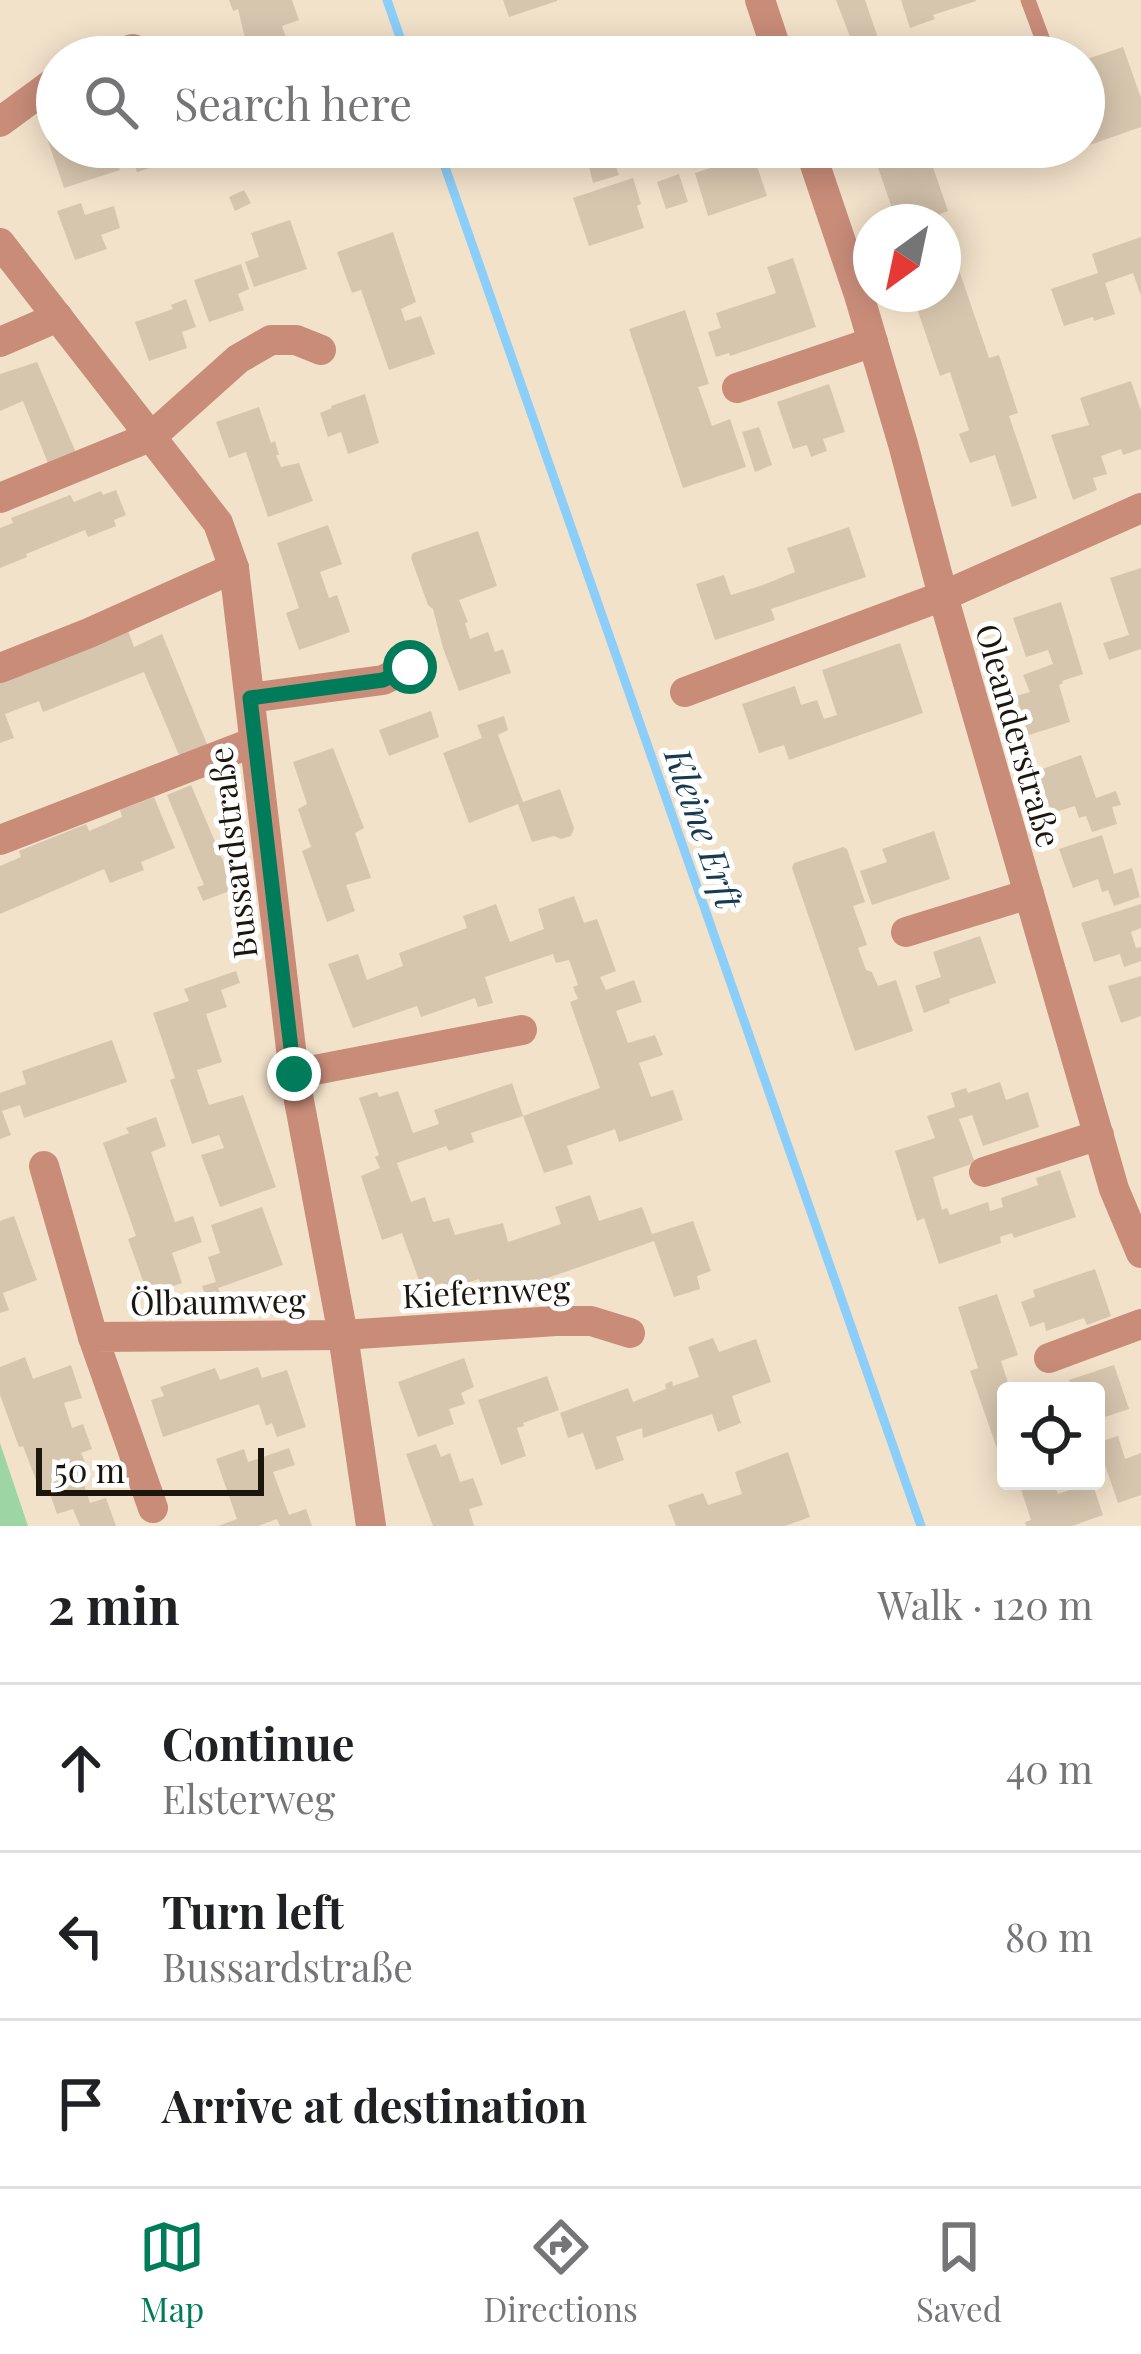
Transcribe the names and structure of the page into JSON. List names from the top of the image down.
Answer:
{
  "streets": {
    "street": [
      "Oleanderstraße",
      "Bussardstraße",
      "Kiefernweg",
      "Ölbaumweg"
    ]
  },
  "crossings": [
    ["Bussardstraße", "Kiefernweg"],
    ["Bussardstraße", "Ölbaumweg"],
    ["Kiefernweg", "Ölbaumweg"]
  ],
  "water": ["Kleine Erft"],
  "scale_bar": "50 m",
  "north": "bottom left",
  "page": {
    "search": "Search here",
    "scale": "50 m",
    "heading": ["2 min", "Walk · 120 m"],
    "list": [
      ["Continue", "Elsterweg", "40 m"],
      ["Turn left", "Bussardstraße", "80 m"],
      "Arrive at destination"
    ],
    "nav": ["Map", "Directions", "Saved"]
  }
}
